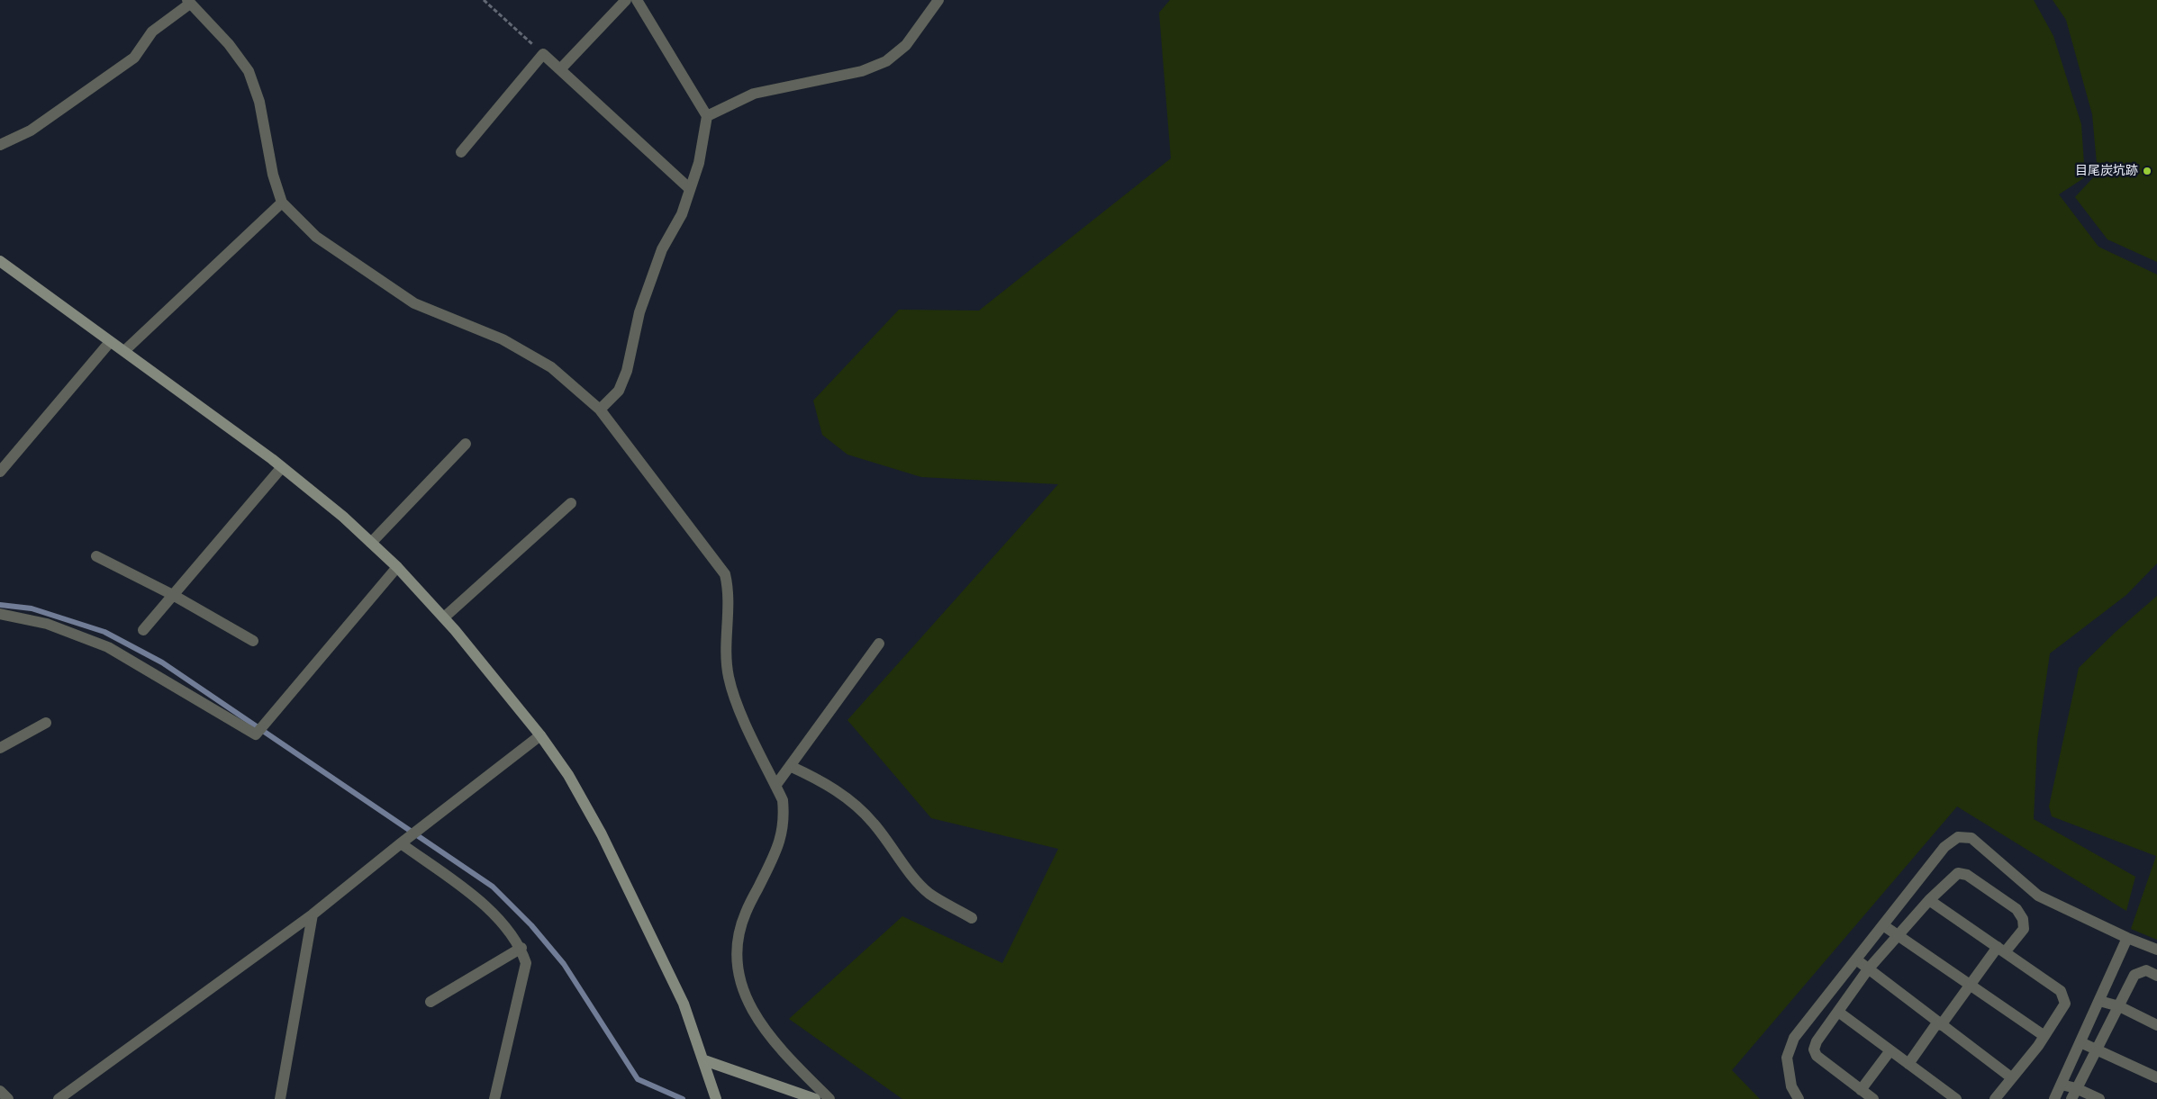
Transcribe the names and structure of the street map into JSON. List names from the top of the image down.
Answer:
{
  "places": ["目尾炭坑跡"]
}
